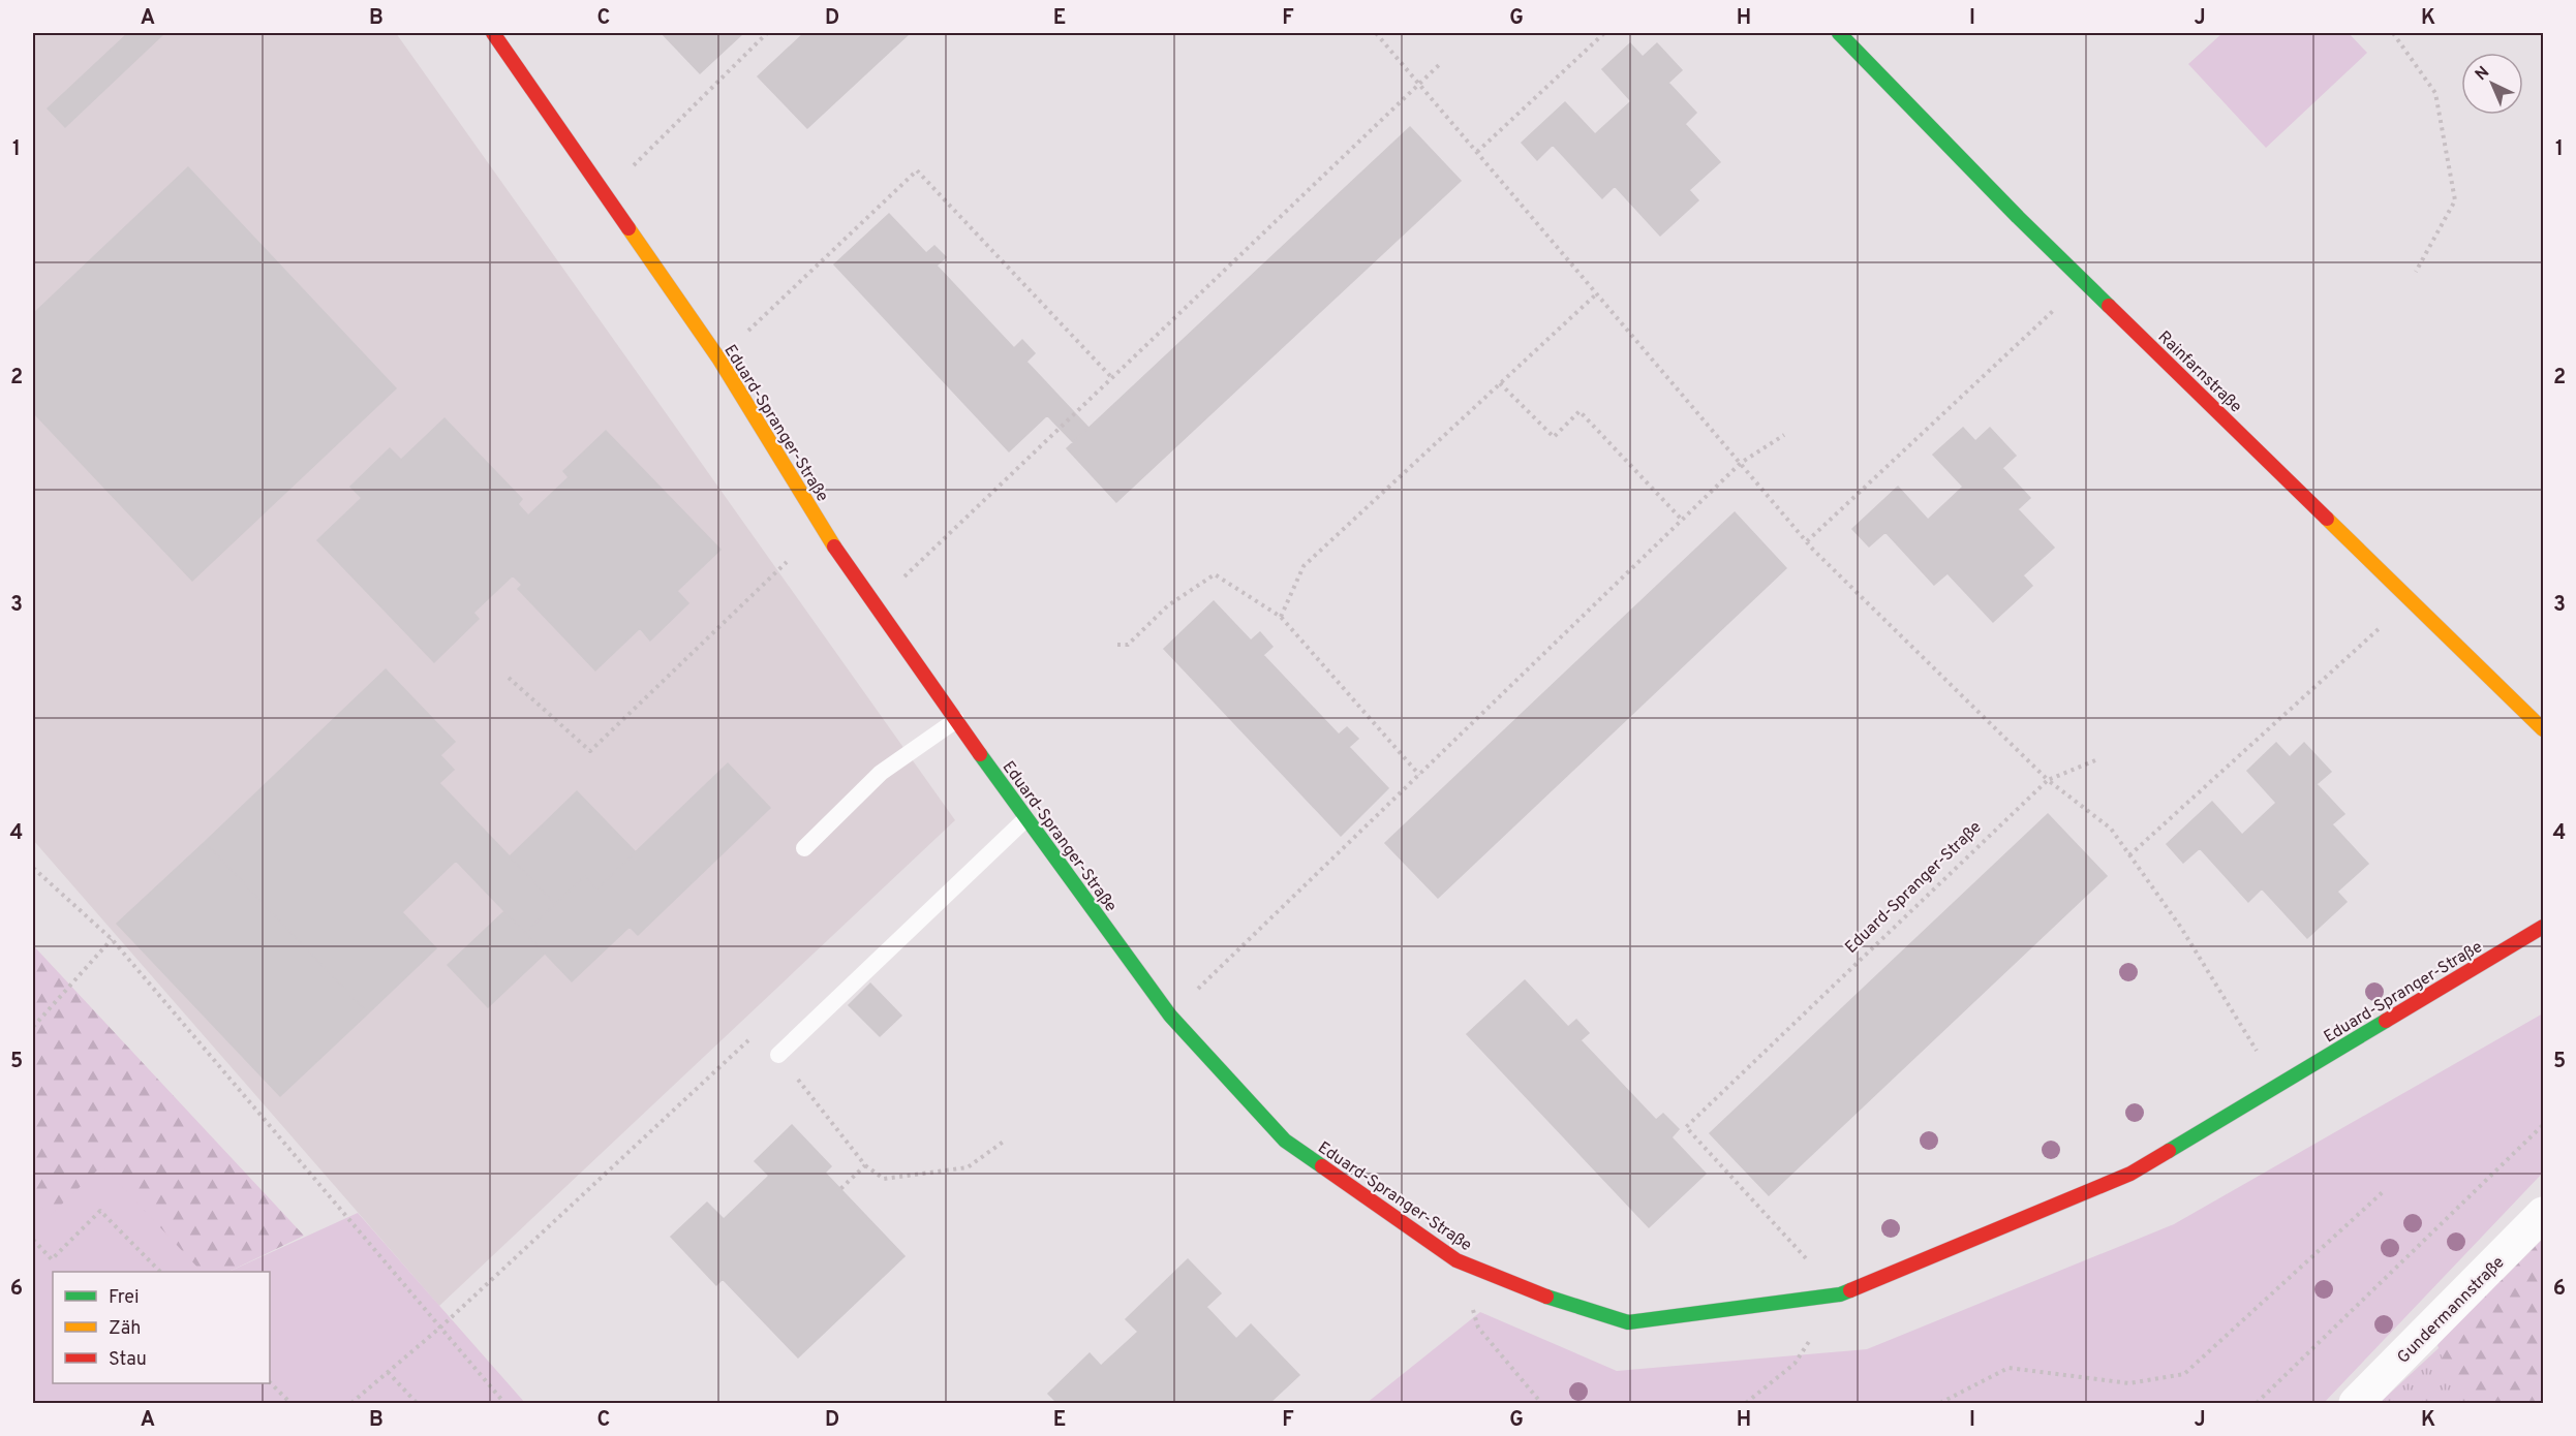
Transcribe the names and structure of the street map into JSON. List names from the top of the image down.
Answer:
{
  "streets": {
    "street": ["Rainfarnstraße", "Eduard-Spranger-Straße", "Gundermannstraße"]
  },
  "legend": ["Frei", "Zäh", "Stau"],
  "north": "top left",
  "grid": {
    "columns": [
      "A",
      "B",
      "C",
      "D",
      "E",
      "F",
      "G",
      "H",
      "I",
      "J",
      "K"
    ],
    "rows": [
      "1",
      "2",
      "3",
      "4",
      "5",
      "6"
    ]
  }
}
